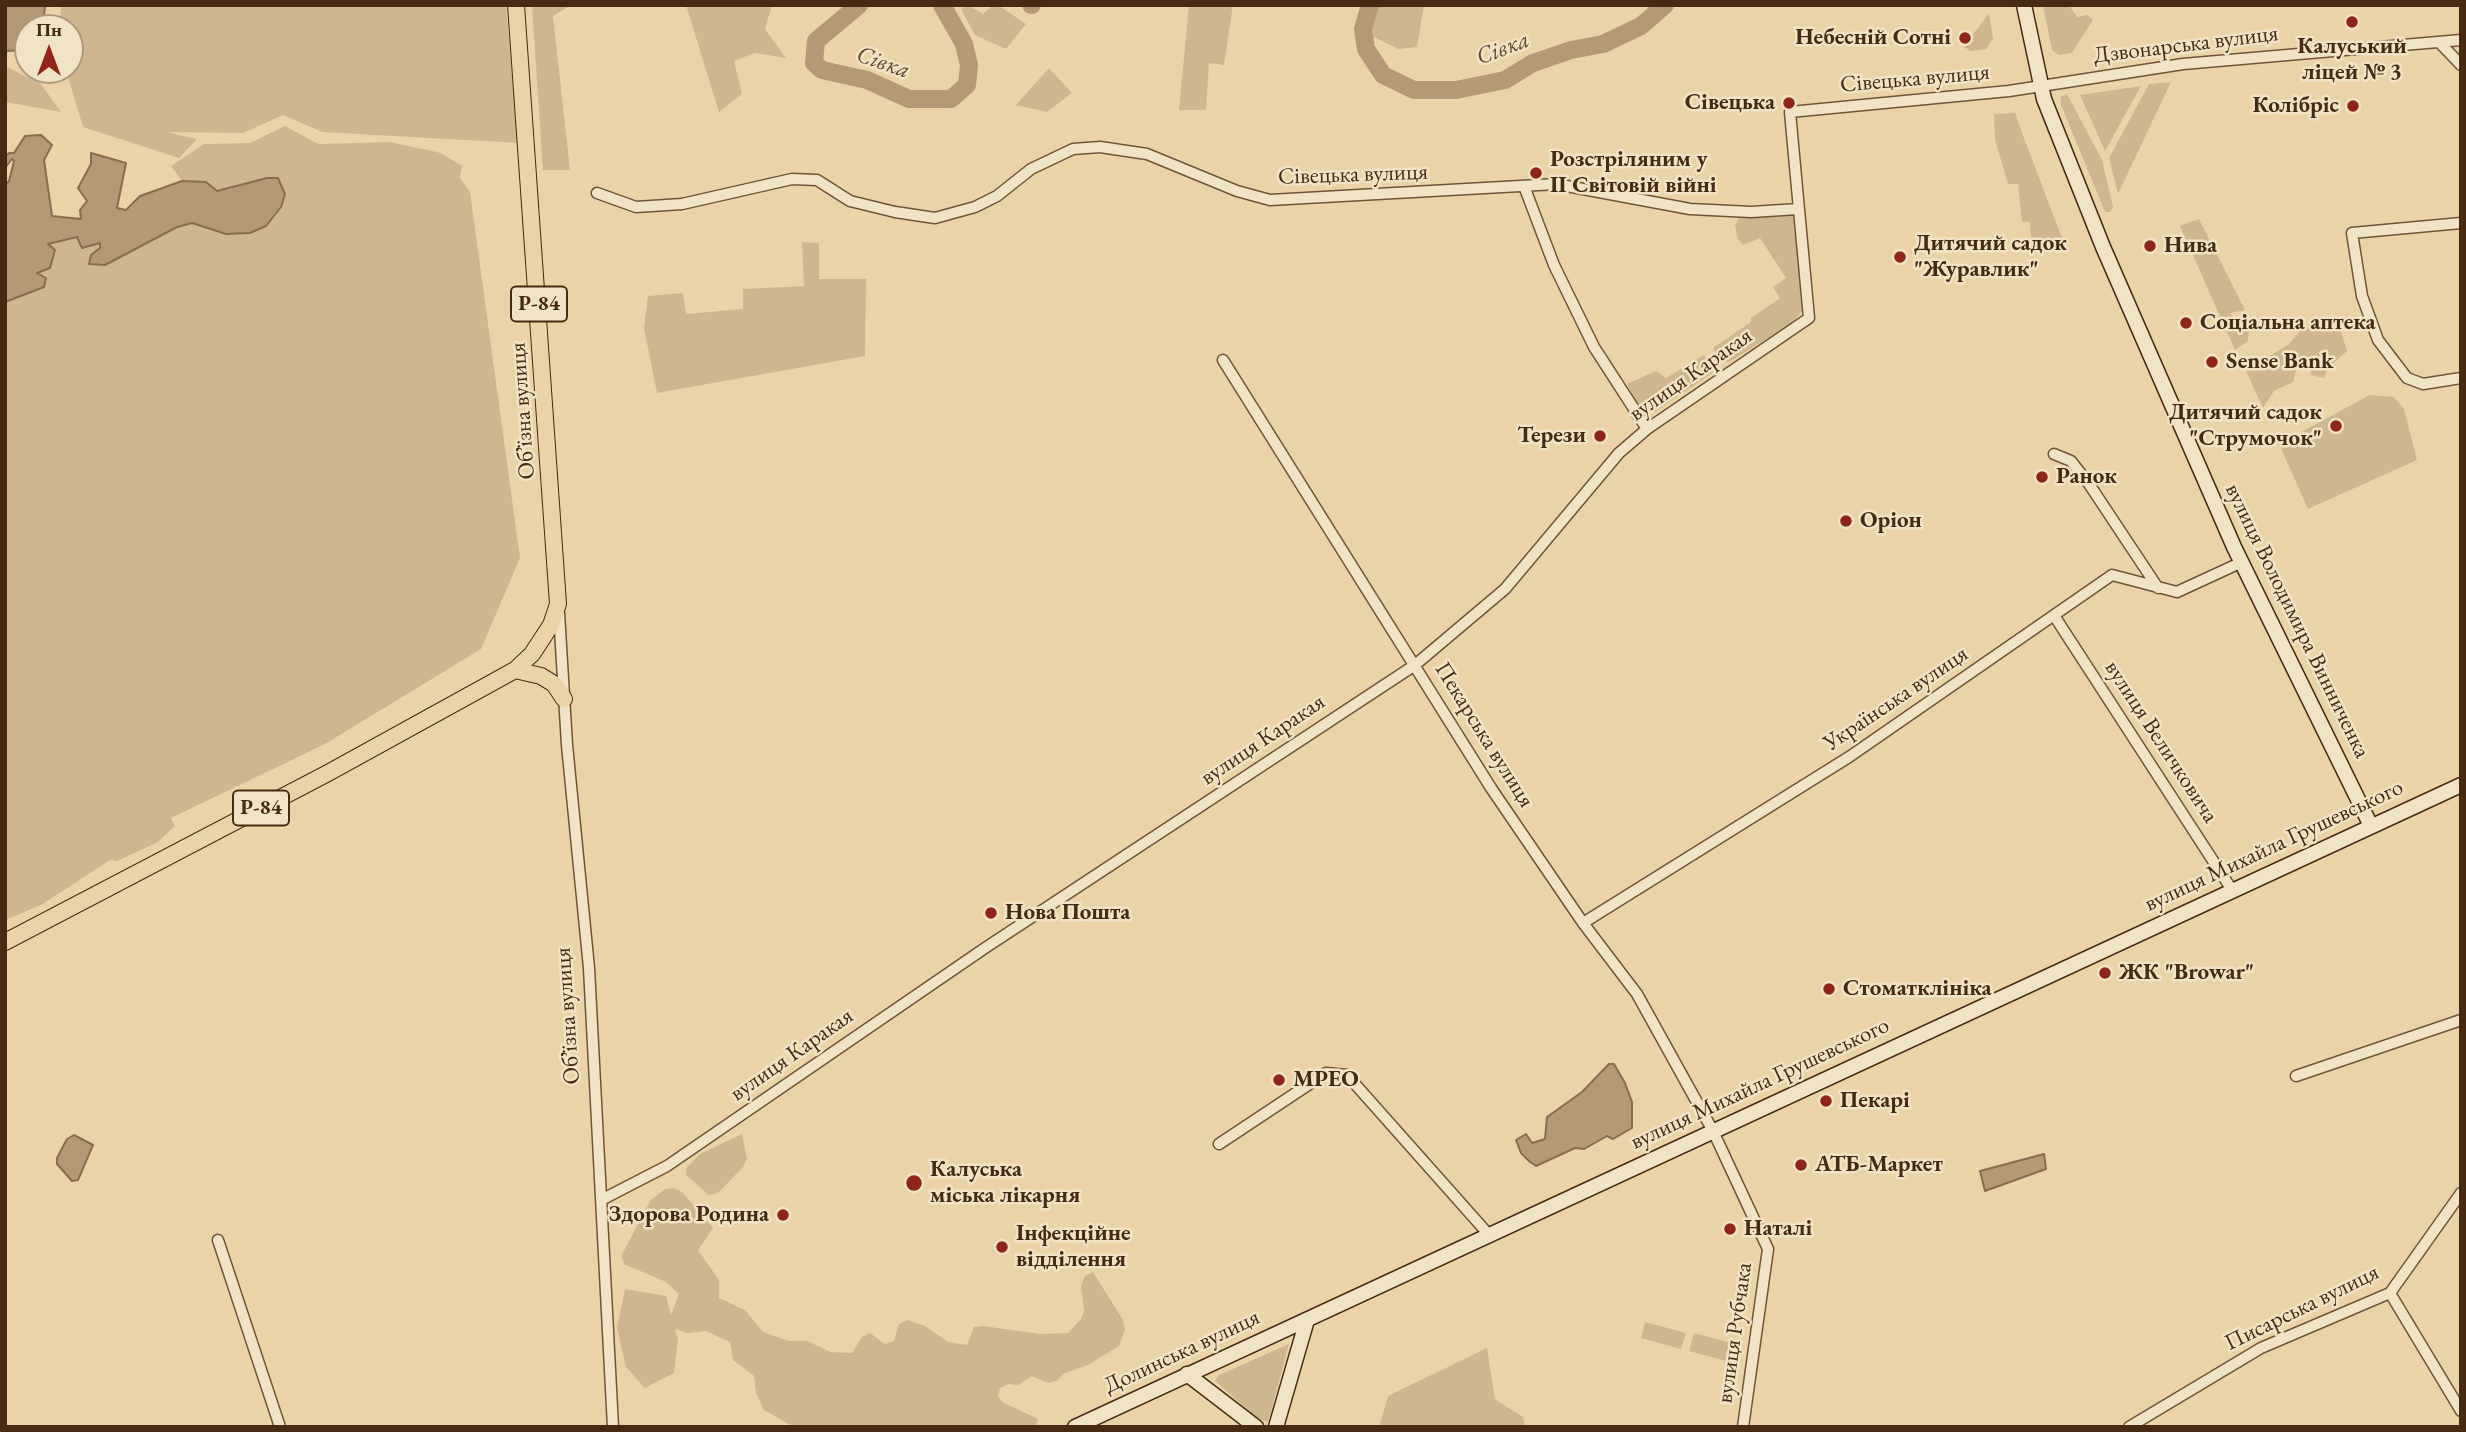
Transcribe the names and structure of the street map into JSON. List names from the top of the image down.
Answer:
{
  "streets": {
    "main road": [
      "Р-84",
      "Обʼїзна вулиця",
      "вулиця Володимира Винниченка",
      "вулиця Михайла Грушевського",
      "Долинська вулиця"
    ],
    "street": [
      "Дзвонарська вулиця",
      "Сівецька вулиця",
      "вулиця Каракая",
      "Українська вулиця",
      "Пекарська вулиця",
      "вулиця Величковича",
      "Писарська вулиця",
      "вулиця Рубчака"
    ]
  },
  "crossings": [
    ["Дзвонарська вулиця", "Сівецька вулиця"],
    ["Дзвонарська вулиця", "вулиця Володимира Винниченка"],
    ["Сівецька вулиця", "вулиця Каракая"],
    ["Сівецька вулиця", "вулиця Володимира Винниченка"],
    ["вулиця Каракая", "Обʼїзна вулиця"],
    ["вулиця Каракая", "Пекарська вулиця"],
    ["вулиця Володимира Винниченка", "Українська вулиця"],
    ["вулиця Володимира Винниченка", "вулиця Михайла Грушевського"],
    ["Українська вулиця", "Пекарська вулиця"],
    ["Українська вулиця", "вулиця Величковича"],
    ["Пекарська вулиця", "вулиця Михайла Грушевського"],
    ["Пекарська вулиця", "вулиця Рубчака"],
    ["вулиця Величковича", "вулиця Михайла Грушевського"],
    ["вулиця Михайла Грушевського", "вулиця Рубчака"],
    ["вулиця Михайла Грушевського", "Долинська вулиця"]
  ],
  "water": ["Сівка"],
  "places": [
    "Калуський ліцей № 3",
    "Небесній Сотні",
    "Сівецька",
    "Колібріс",
    "Розстріляним у II Світовій війні",
    "Нива",
    "Дитячий садок \"Журавлик\"",
    "Соціальна аптека",
    "Sense Bank",
    "Дитячий садок \"Струмочок\"",
    "Терези",
    "Ранок",
    "Оріон",
    "Нова Пошта",
    "ЖК \"Browar\"",
    "Стоматклініка",
    "МРЕО",
    "Пекарі",
    "АТБ-Маркет",
    "Калуська міська лікарня",
    "Здорова Родина",
    "Наталі",
    "Інфекційне відділення"
  ],
  "north": "top"
}
